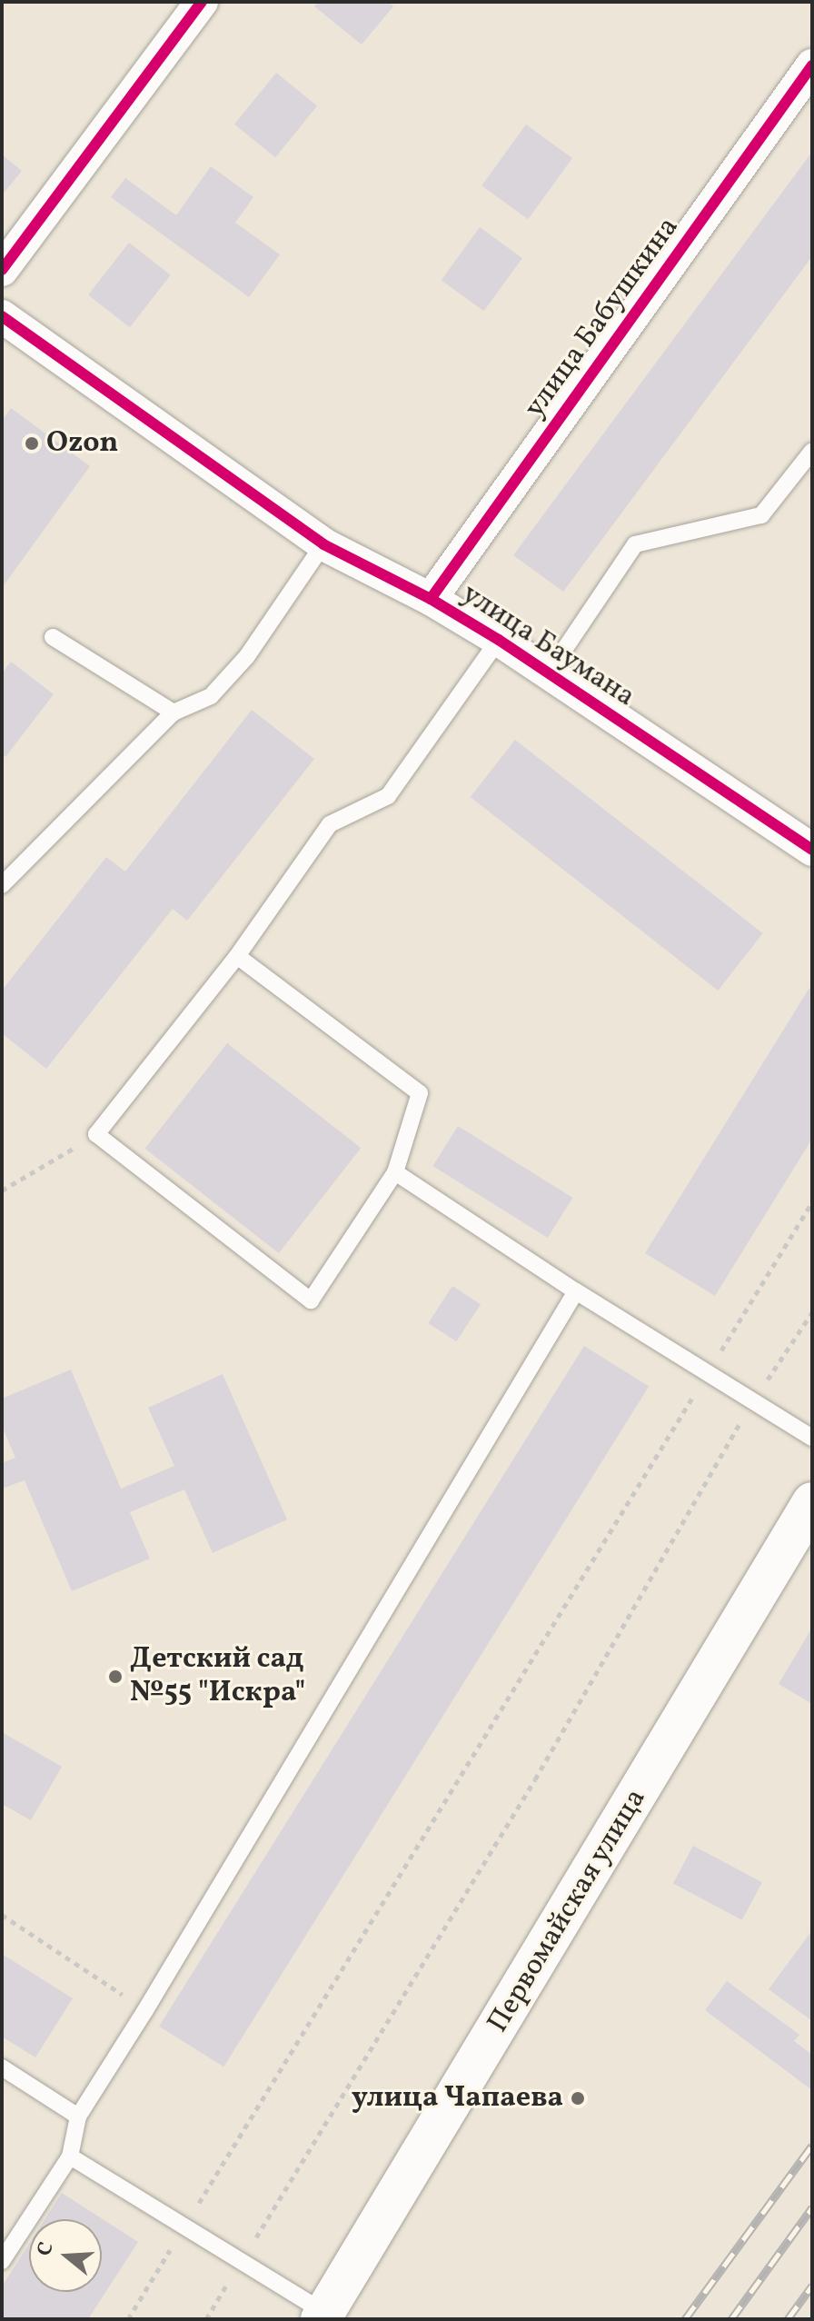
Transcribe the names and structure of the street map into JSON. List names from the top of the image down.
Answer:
{
  "streets": {
    "main road": ["Первомайская улица"],
    "street": ["улица Бабушкина", "улица Баумана"]
  },
  "crossings": [
    ["улица Бабушкина", "улица Баумана"]
  ],
  "places": ["Ozon", "Детский сад №55 \"Искра\"", "улица Чапаева"],
  "north": "left"
}
